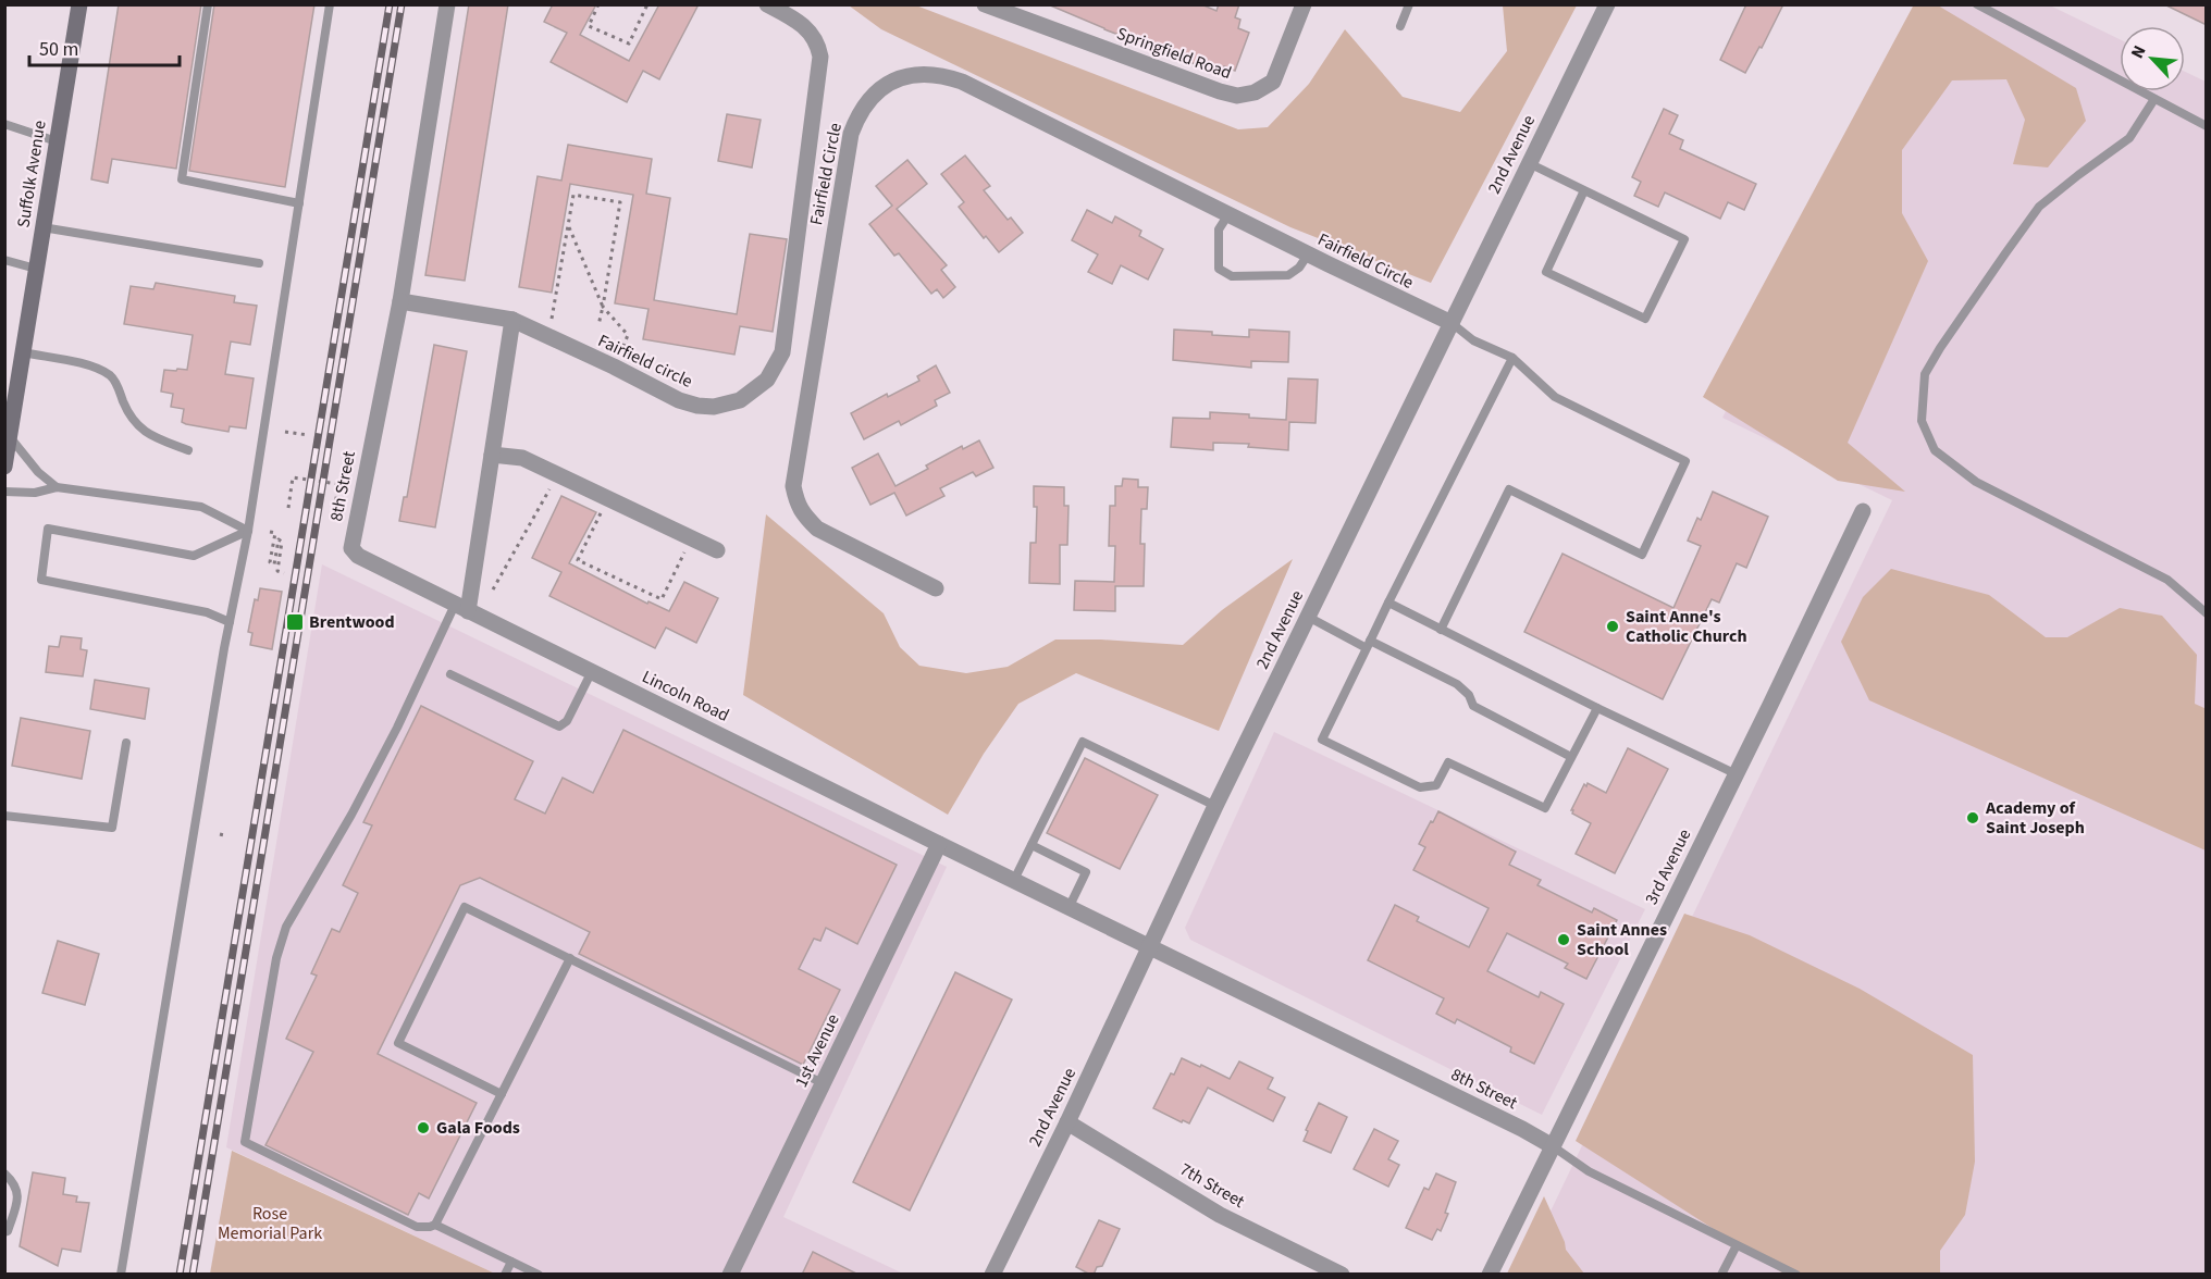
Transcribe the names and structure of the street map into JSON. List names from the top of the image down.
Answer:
{
  "streets": {
    "main road": ["Suffolk Avenue"],
    "street": [
      "Springfield Road",
      "2nd Avenue",
      "Fairfield Circle",
      "Fairfield circle",
      "8th Street",
      "Lincoln Road",
      "3rd Avenue",
      "1st Avenue",
      "7th Street"
    ]
  },
  "crossings": [
    ["2nd Avenue", "Fairfield Circle"],
    ["2nd Avenue", "8th Street"],
    ["2nd Avenue", "Lincoln Road"],
    ["2nd Avenue", "7th Street"],
    ["Fairfield circle", "8th Street"],
    ["8th Street", "Lincoln Road"],
    ["8th Street", "3rd Avenue"],
    ["Lincoln Road", "1st Avenue"]
  ],
  "parks": ["Rose Memorial Park"],
  "places": {
    "transit": ["Brentwood"],
    "other": [
      "Saint Anne's Catholic Church",
      "Academy of Saint Joseph",
      "Saint Annes School",
      "Gala Foods"
    ]
  },
  "scale_bar": "50 m",
  "north": "top left"
}
